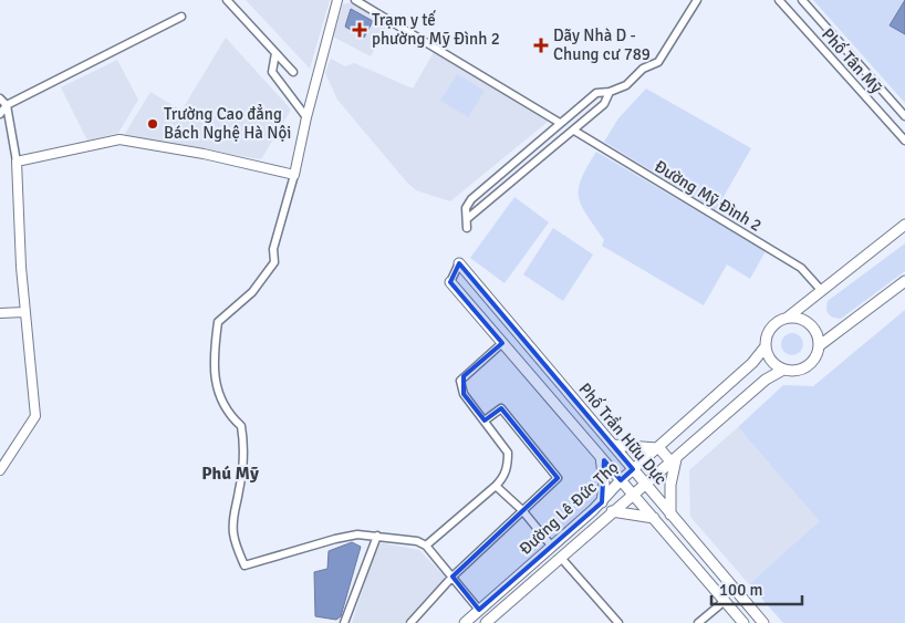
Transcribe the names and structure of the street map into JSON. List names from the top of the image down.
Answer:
{
  "streets": {
    "main road": ["Phố Trần Hữu Dực", "Đường Lê Đức Thọ"],
    "street": ["Phố Tân Mỹ", "Đường Mỹ Đình 2"]
  },
  "crossings": [
    ["Phố Trần Hữu Dực", "Đường Lê Đức Thọ"]
  ],
  "districts": ["Phú Mỹ"],
  "places": {
    "health": ["Trạm y tế phường Mỹ Đình 2", "Dãy Nhà D - Chung cư 789"],
    "other": ["Trường Cao đẳng Bách Nghệ Hà Nội"]
  },
  "scale_bar": "100 m"
}
